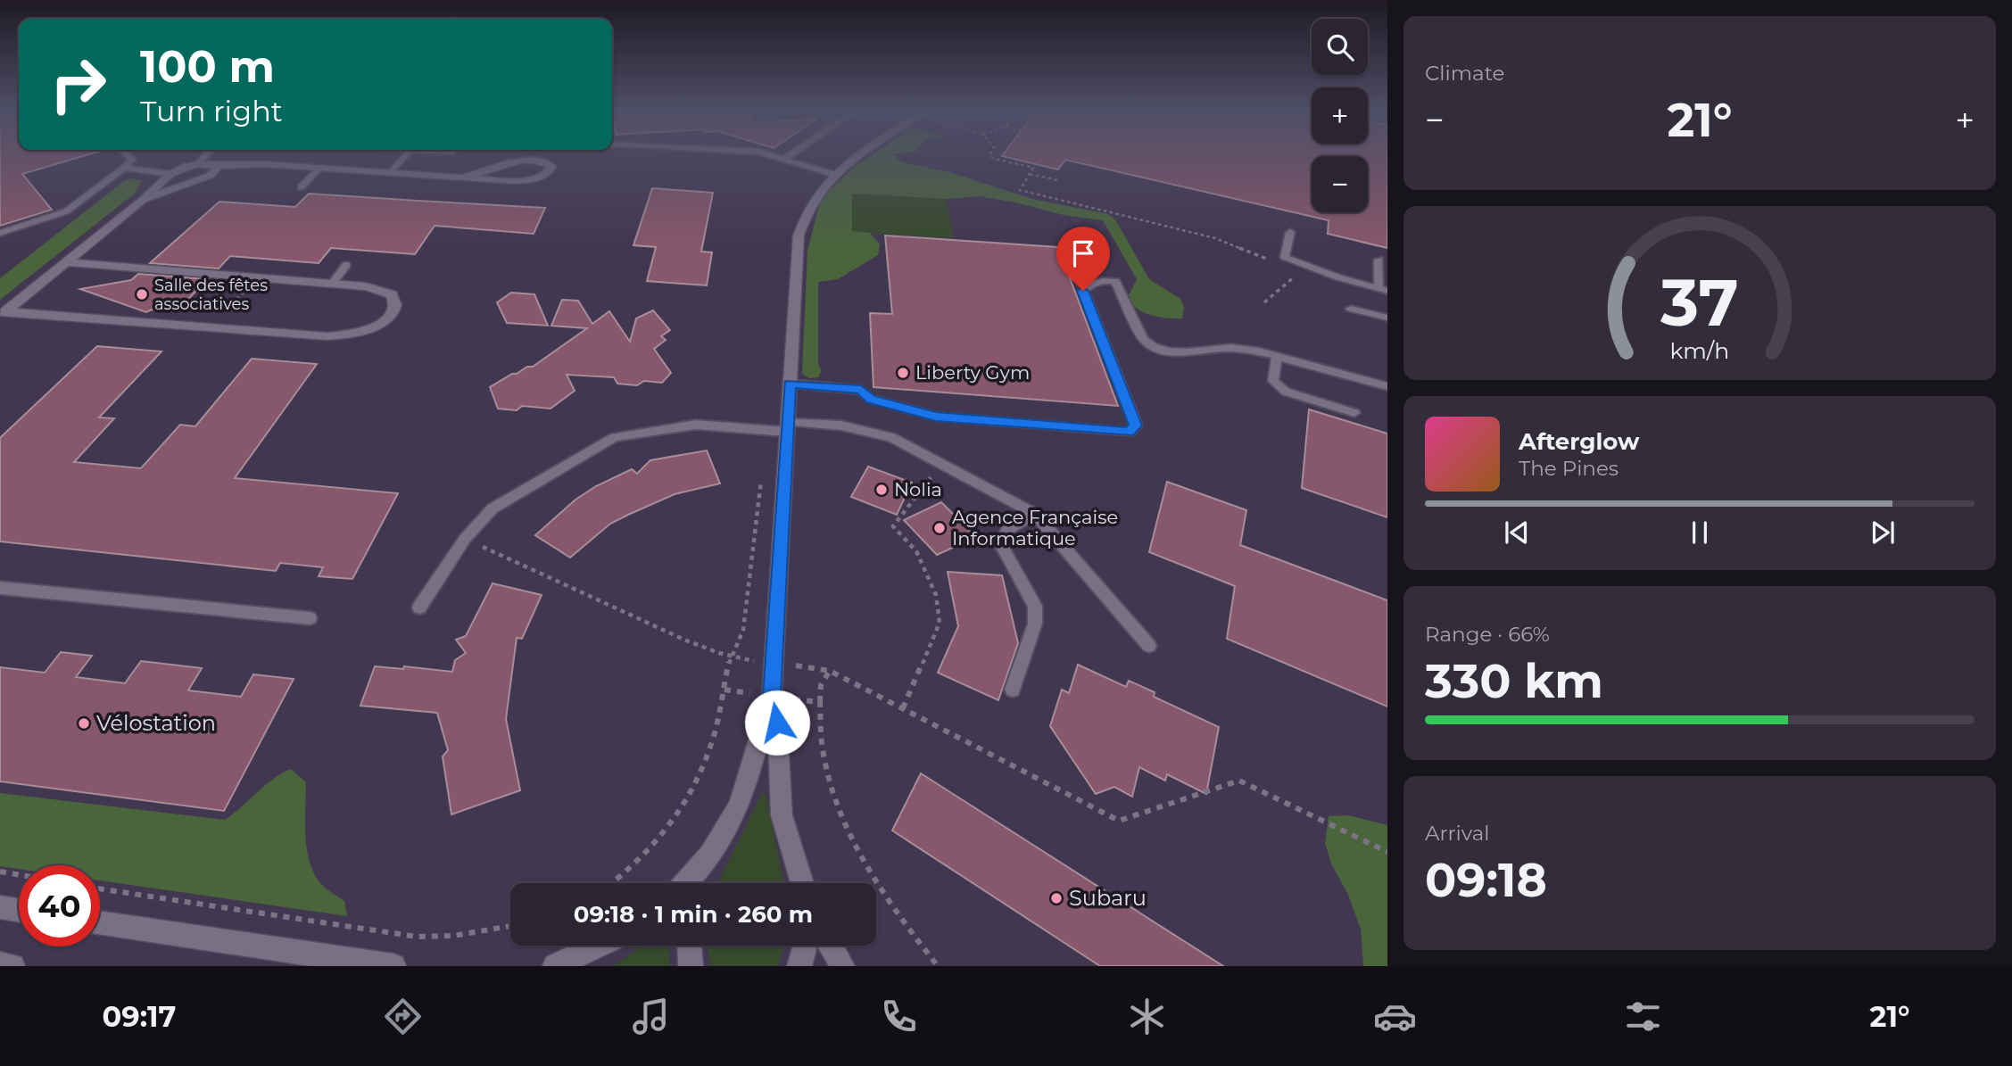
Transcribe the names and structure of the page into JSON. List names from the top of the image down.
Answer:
{
  "places": [
    "Salle des fêtes associatives",
    "Liberty Gym",
    "Nolia",
    "Agence Française Informatique",
    "Vélostation",
    "Subaru"
  ],
  "page": {
    "tile": [
      "Climate",
      ["Range · 66%", "330 km"],
      ["Arrival", "09:18"]
    ],
    "map_buttons": ["+", "−"],
    "turn": ["100 m", "Turn right"],
    "heat": ["−", "21°", "+"],
    "song": ["Afterglow", "The Pines"],
    "limit": "40",
    "trip": "09:18 · 1 min · 260 m",
    "tabs": ["09:17", "21°"],
    "gauge": ["37", "km/h"]
  }
}
